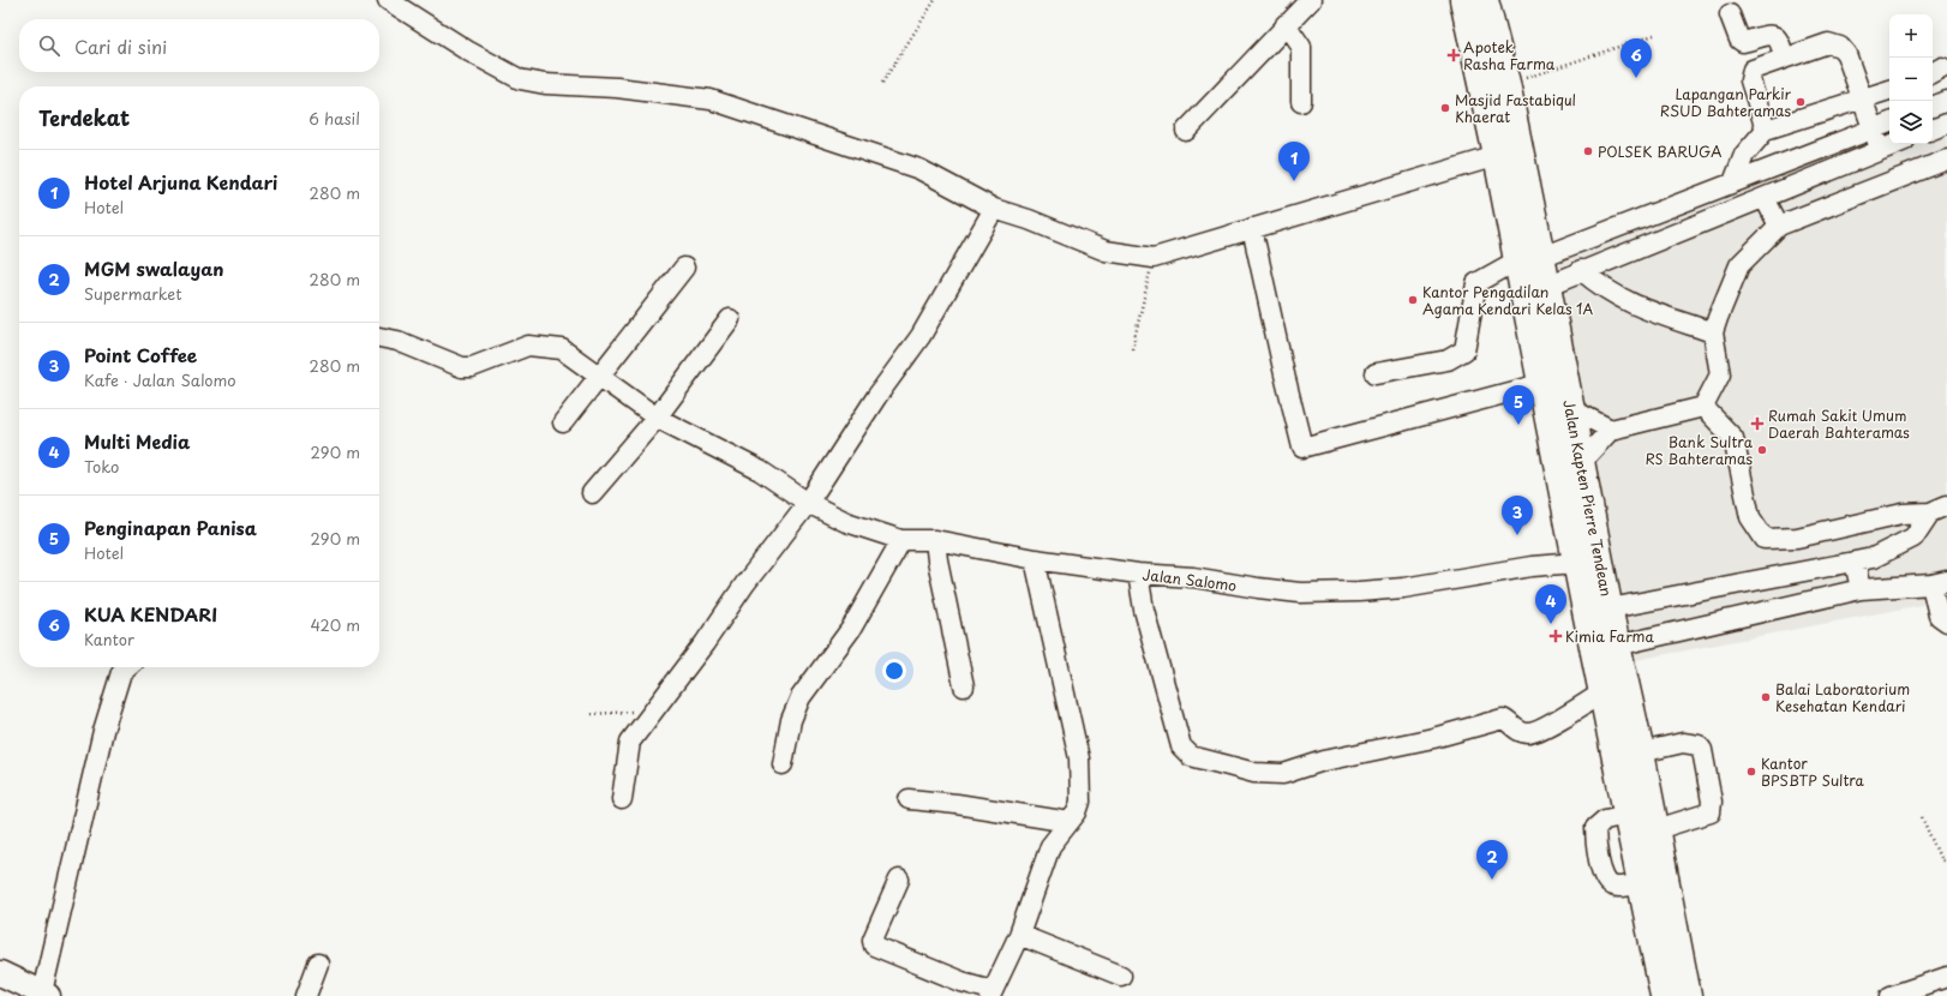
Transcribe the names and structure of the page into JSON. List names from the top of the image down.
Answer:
{
  "streets": {
    "highway": ["Jalan Kapten Pierre Tendean"],
    "street": ["Jalan Salomo"]
  },
  "crossings": [
    ["Jalan Kapten Pierre Tendean", "Jalan Salomo"]
  ],
  "places": {
    "health": ["Apotek Rasha Farma", "Rumah Sakit Umum Daerah Bahteramas", "Kimia Farma"],
    "other": [
      "Lapangan Parkir RSUD Bahteramas",
      "Masjid Fastabiqul Khaerat",
      "POLSEK BARUGA",
      "Kantor Pengadilan Agama Kendari Kelas 1A",
      "Bank Sultra RS Bahteramas",
      "Balai Laboratorium Kesehatan Kendari",
      "Kantor BPSBTP Sultra"
    ]
  },
  "page": {
    "map_buttons": ["+", "−"],
    "search": "Cari di sini",
    "pins": [
      "6",
      "1",
      "5",
      "3",
      "4",
      "2"
    ],
    "heading": ["Terdekat", "6 hasil"],
    "list": [
      {
        "mark": "1",
        "name": "Hotel Arjuna Kendari",
        "note": "Hotel",
        "value": "280 m"
      },
      {
        "mark": "2",
        "name": "MGM swalayan",
        "note": "Supermarket",
        "value": "280 m"
      },
      {
        "mark": "3",
        "name": "Point Coffee",
        "note": "Kafe · Jalan Salomo",
        "value": "280 m"
      },
      {
        "mark": "4",
        "name": "Multi Media",
        "note": "Toko",
        "value": "290 m"
      },
      {
        "mark": "5",
        "name": "Penginapan Panisa",
        "note": "Hotel",
        "value": "290 m"
      },
      {
        "mark": "6",
        "name": "KUA KENDARI",
        "note": "Kantor",
        "value": "420 m"
      }
    ]
  }
}
